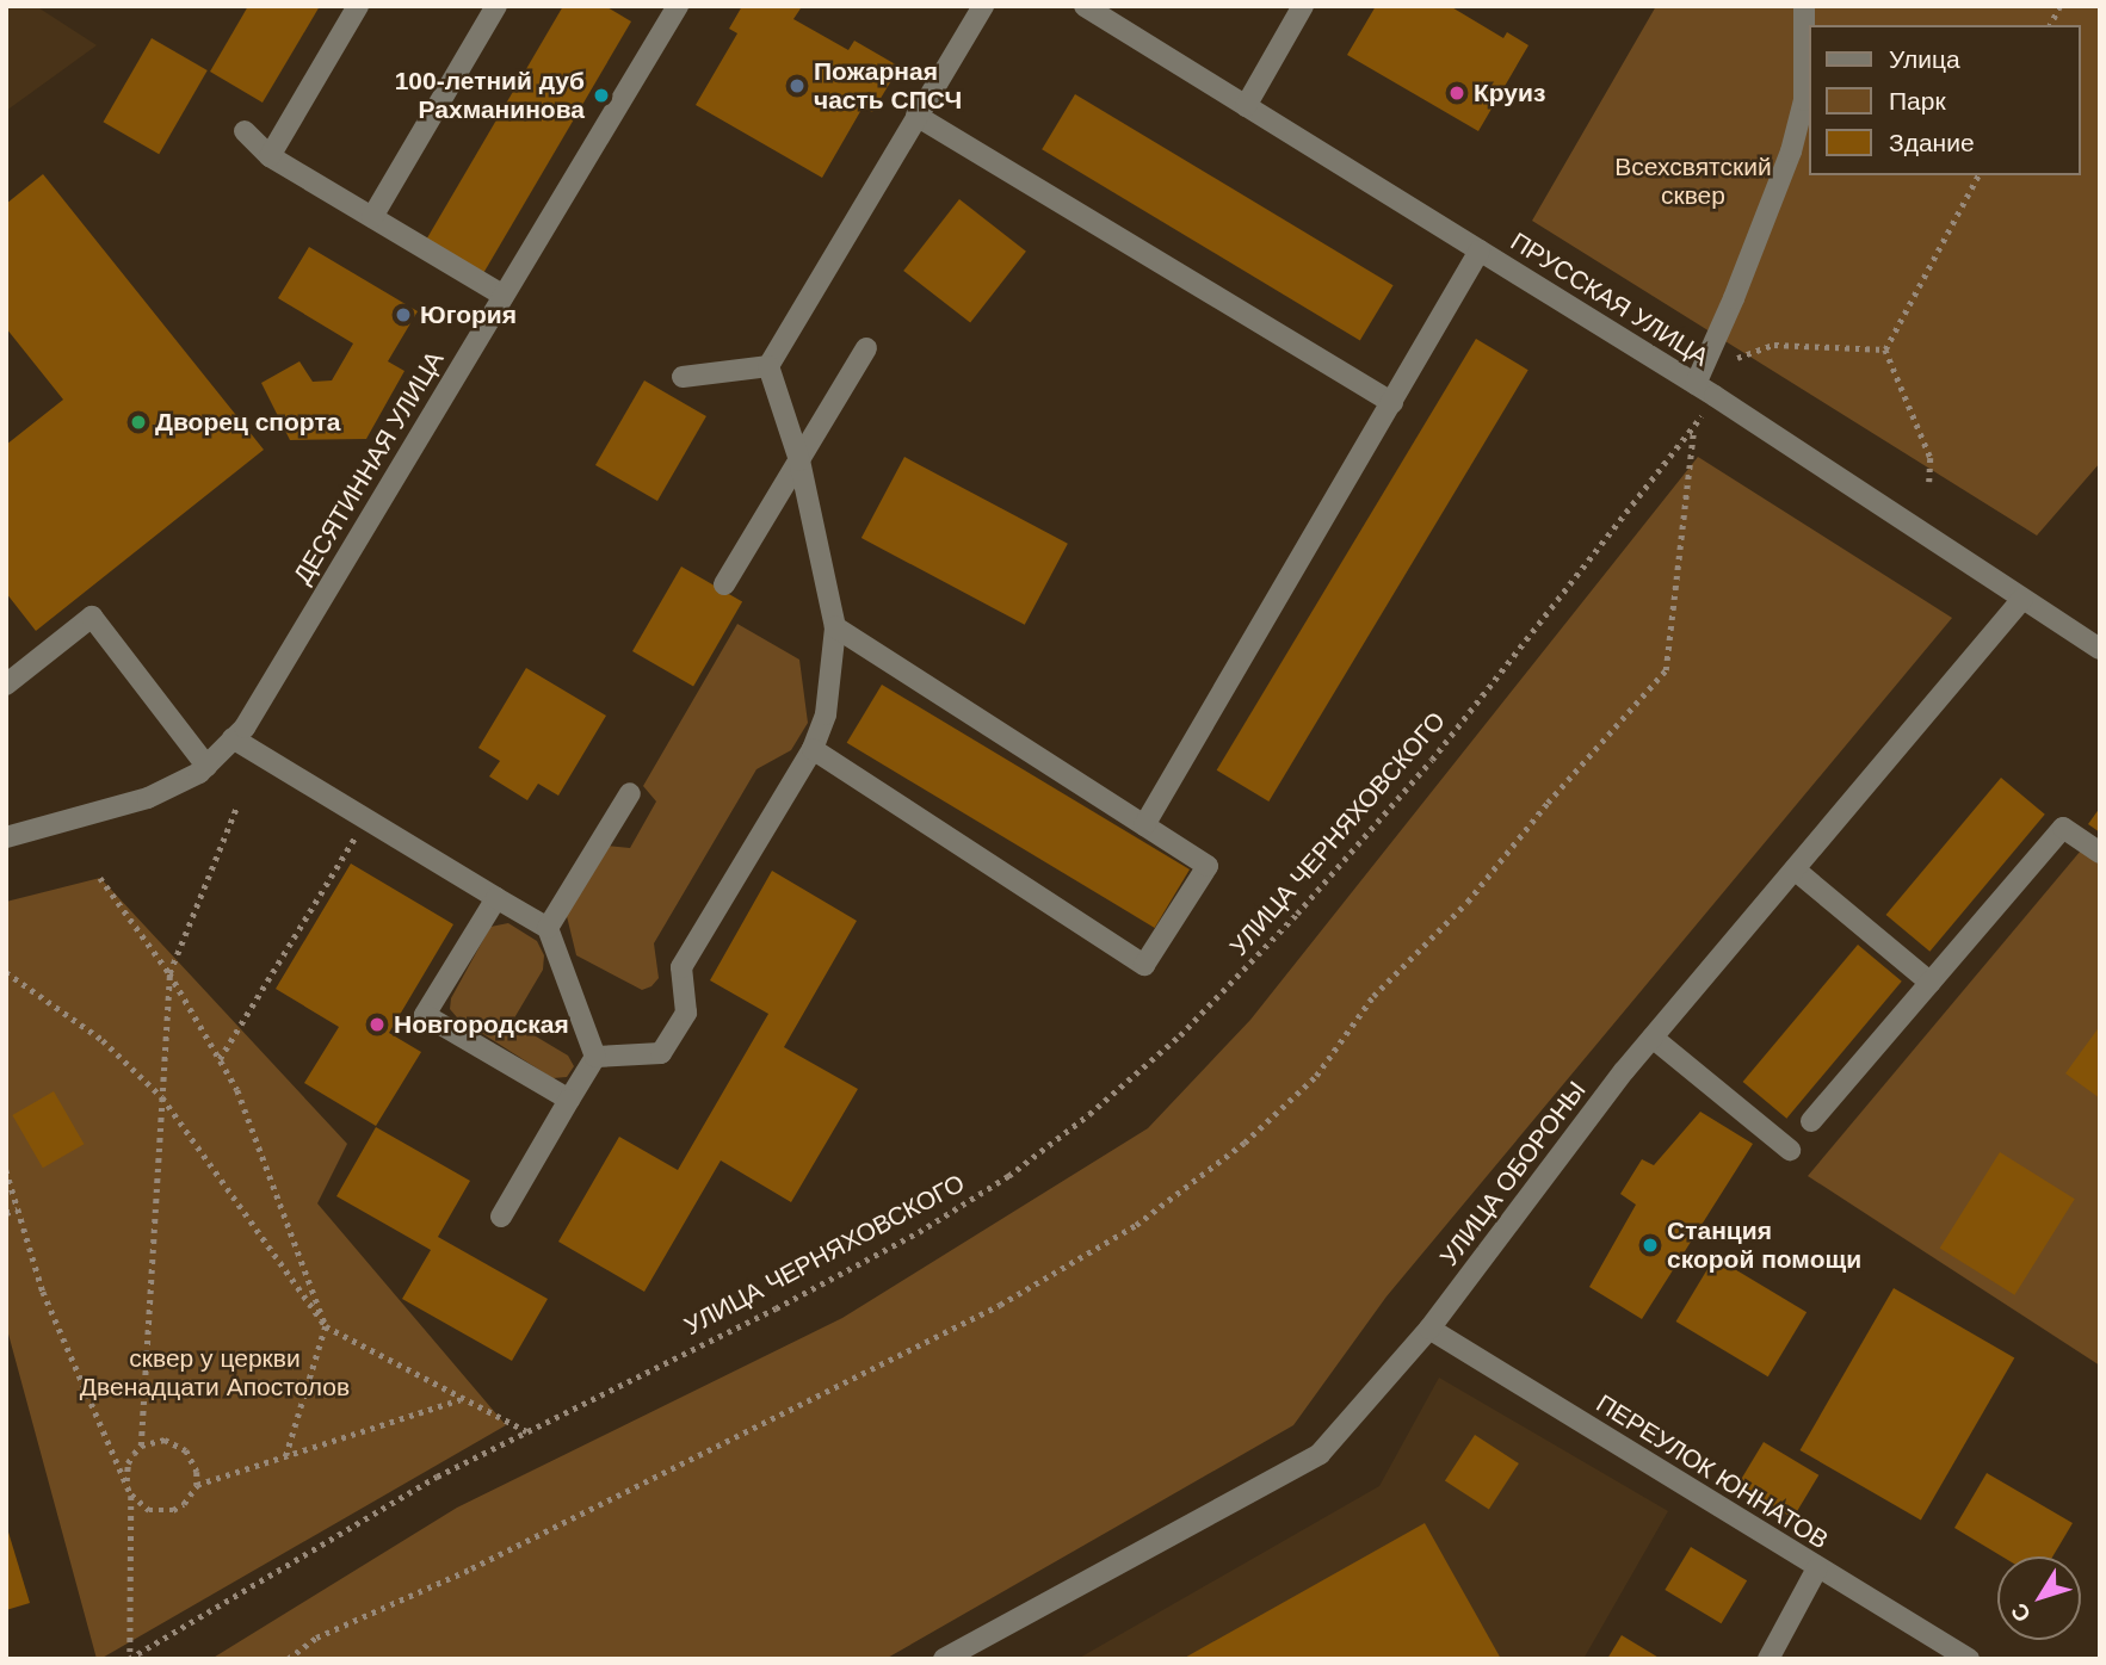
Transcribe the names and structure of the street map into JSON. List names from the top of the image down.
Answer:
{
  "streets": {
    "street": [
      "ПРУССКАЯ УЛИЦА",
      "ДЕСЯТИННАЯ УЛИЦА",
      "УЛИЦА ОБОРОНЫ",
      "ПЕРЕУЛОК ЮННАТОВ"
    ],
    "path": ["УЛИЦА ЧЕРНЯХОВСКОГО"]
  },
  "crossings": [
    ["ПРУССКАЯ УЛИЦА", "УЛИЦА ЧЕРНЯХОВСКОГО"],
    ["ПРУССКАЯ УЛИЦА", "УЛИЦА ОБОРОНЫ"],
    ["УЛИЦА ОБОРОНЫ", "ПЕРЕУЛОК ЮННАТОВ"]
  ],
  "parks": ["Всехсвятский сквер", "сквер у церкви Двенадцати Апостолов"],
  "places": [
    "Пожарная часть СПСЧ",
    "Круиз",
    "100-летний дуб Рахманинова",
    "Югория",
    "Дворец спорта",
    "Новгородская",
    "Станция скорой помощи"
  ],
  "legend": ["Улица", "Парк", "Здание"],
  "north": "bottom left"
}
